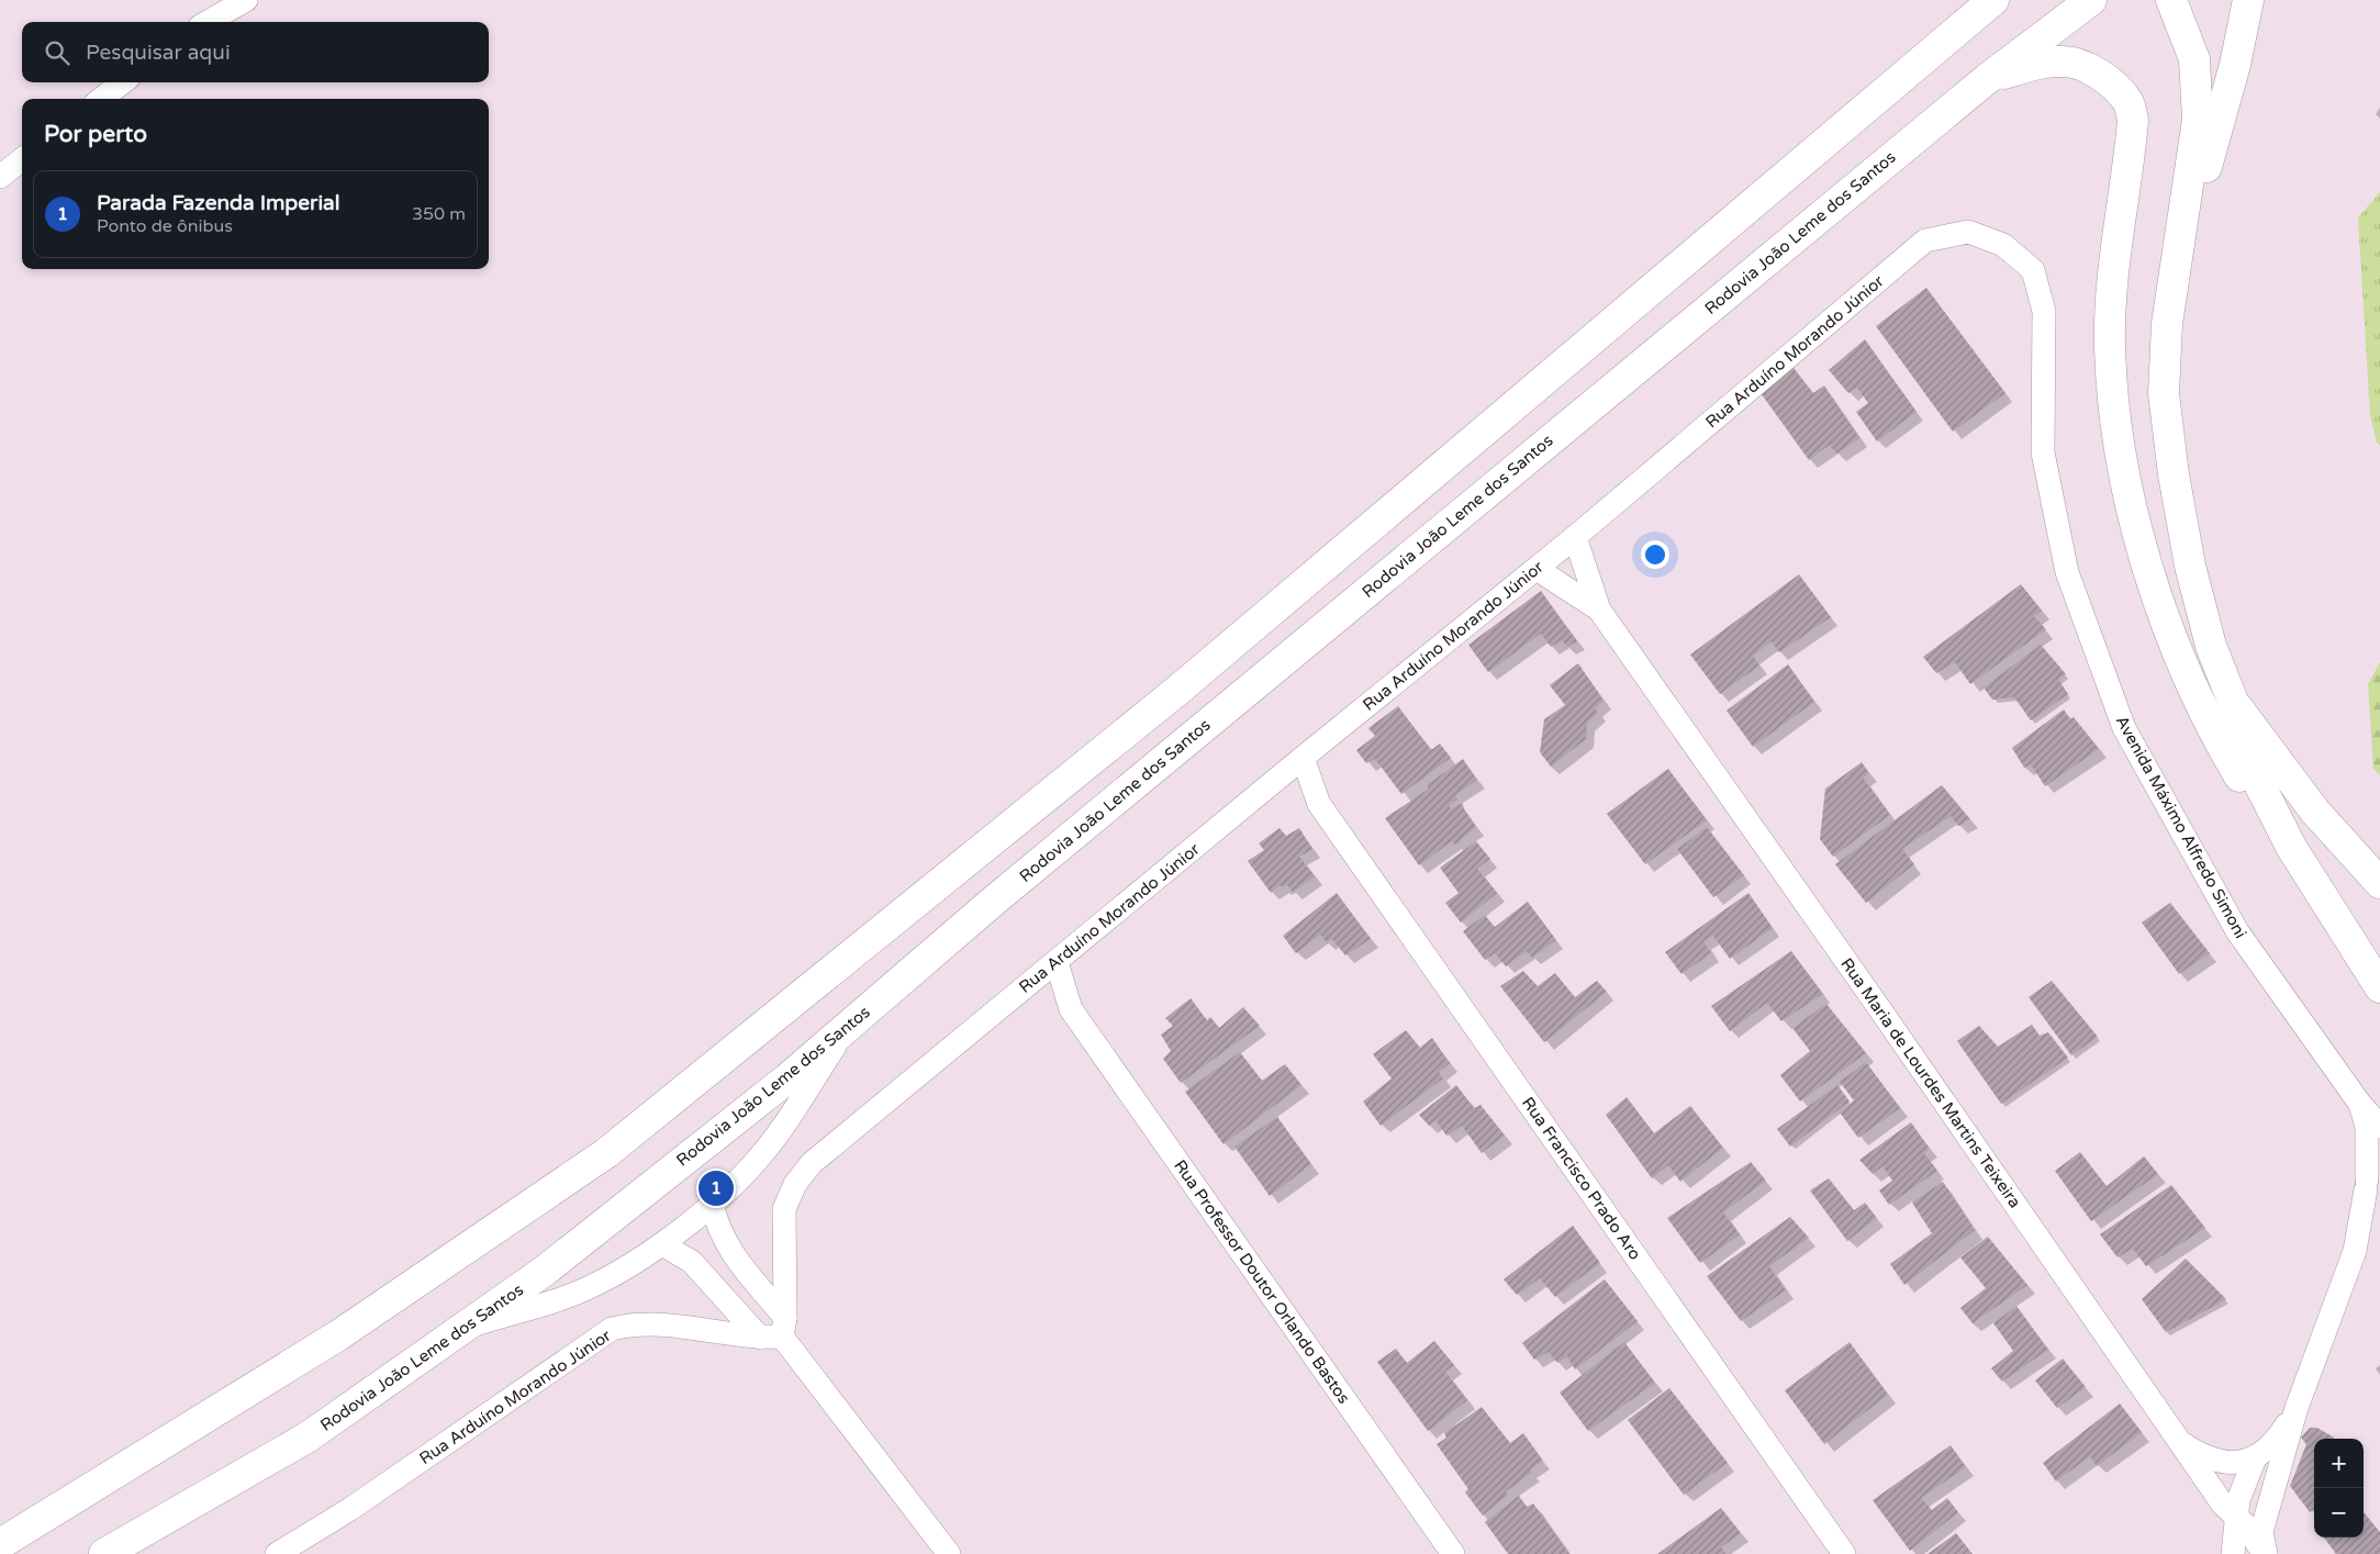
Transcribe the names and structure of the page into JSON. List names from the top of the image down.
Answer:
{
  "streets": {
    "main road": ["Rodovia João Leme dos Santos"],
    "street": [
      "Rua Arduíno Morando Júnior",
      "Avenida Máximo Alfredo Simoni",
      "Rua Maria de Lourdes Martins Teixeira",
      "Rua Francisco Prado Aro",
      "Rua Professor Doutor Orlando Bastos"
    ]
  },
  "crossings": [
    ["Rua Arduíno Morando Júnior", "Avenida Máximo Alfredo Simoni"],
    ["Rua Arduíno Morando Júnior", "Rua Maria de Lourdes Martins Teixeira"],
    ["Rua Arduíno Morando Júnior", "Rua Francisco Prado Aro"],
    ["Rua Arduíno Morando Júnior", "Rua Professor Doutor Orlando Bastos"]
  ],
  "page": {
    "search": "Pesquisar aqui",
    "heading": "Por perto",
    "list": [
      {
        "mark": "1",
        "name": "Parada Fazenda Imperial",
        "note": "Ponto de ônibus",
        "value": "350 m"
      }
    ],
    "pins": "1",
    "map_buttons": ["+", "−"]
  }
}
